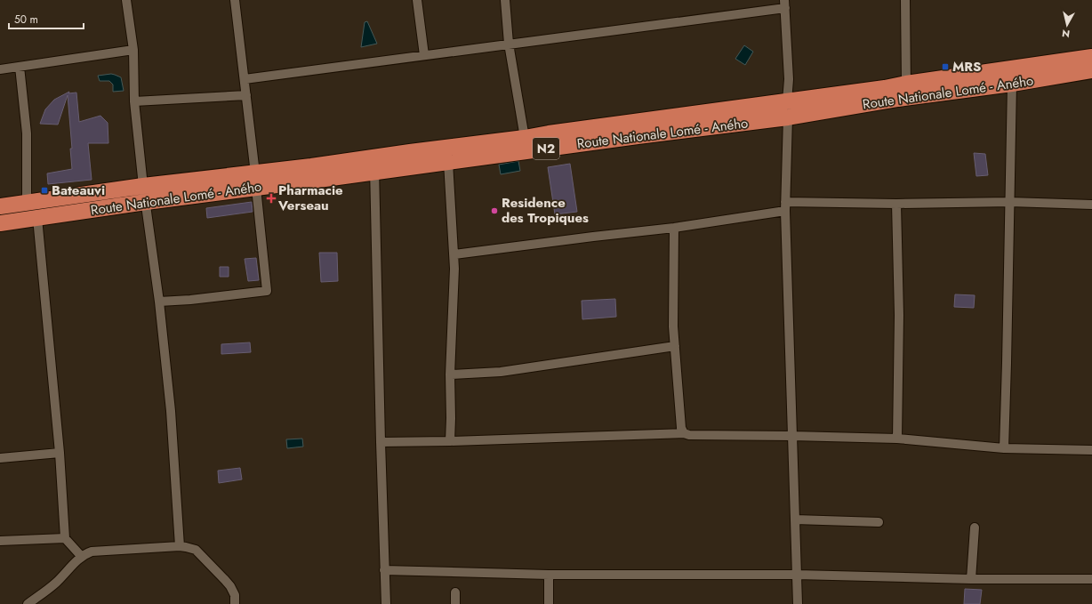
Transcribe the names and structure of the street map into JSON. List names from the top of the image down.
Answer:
{
  "streets": {
    "highway": ["Route Nationale Lomé - Aného", "N2"]
  },
  "places": {
    "transit": ["MRS", "Bateauvi"],
    "health": ["Pharmacie Verseau"],
    "other": ["Residence des Tropiques"]
  },
  "scale_bar": "50 m",
  "north": "bottom"
}
